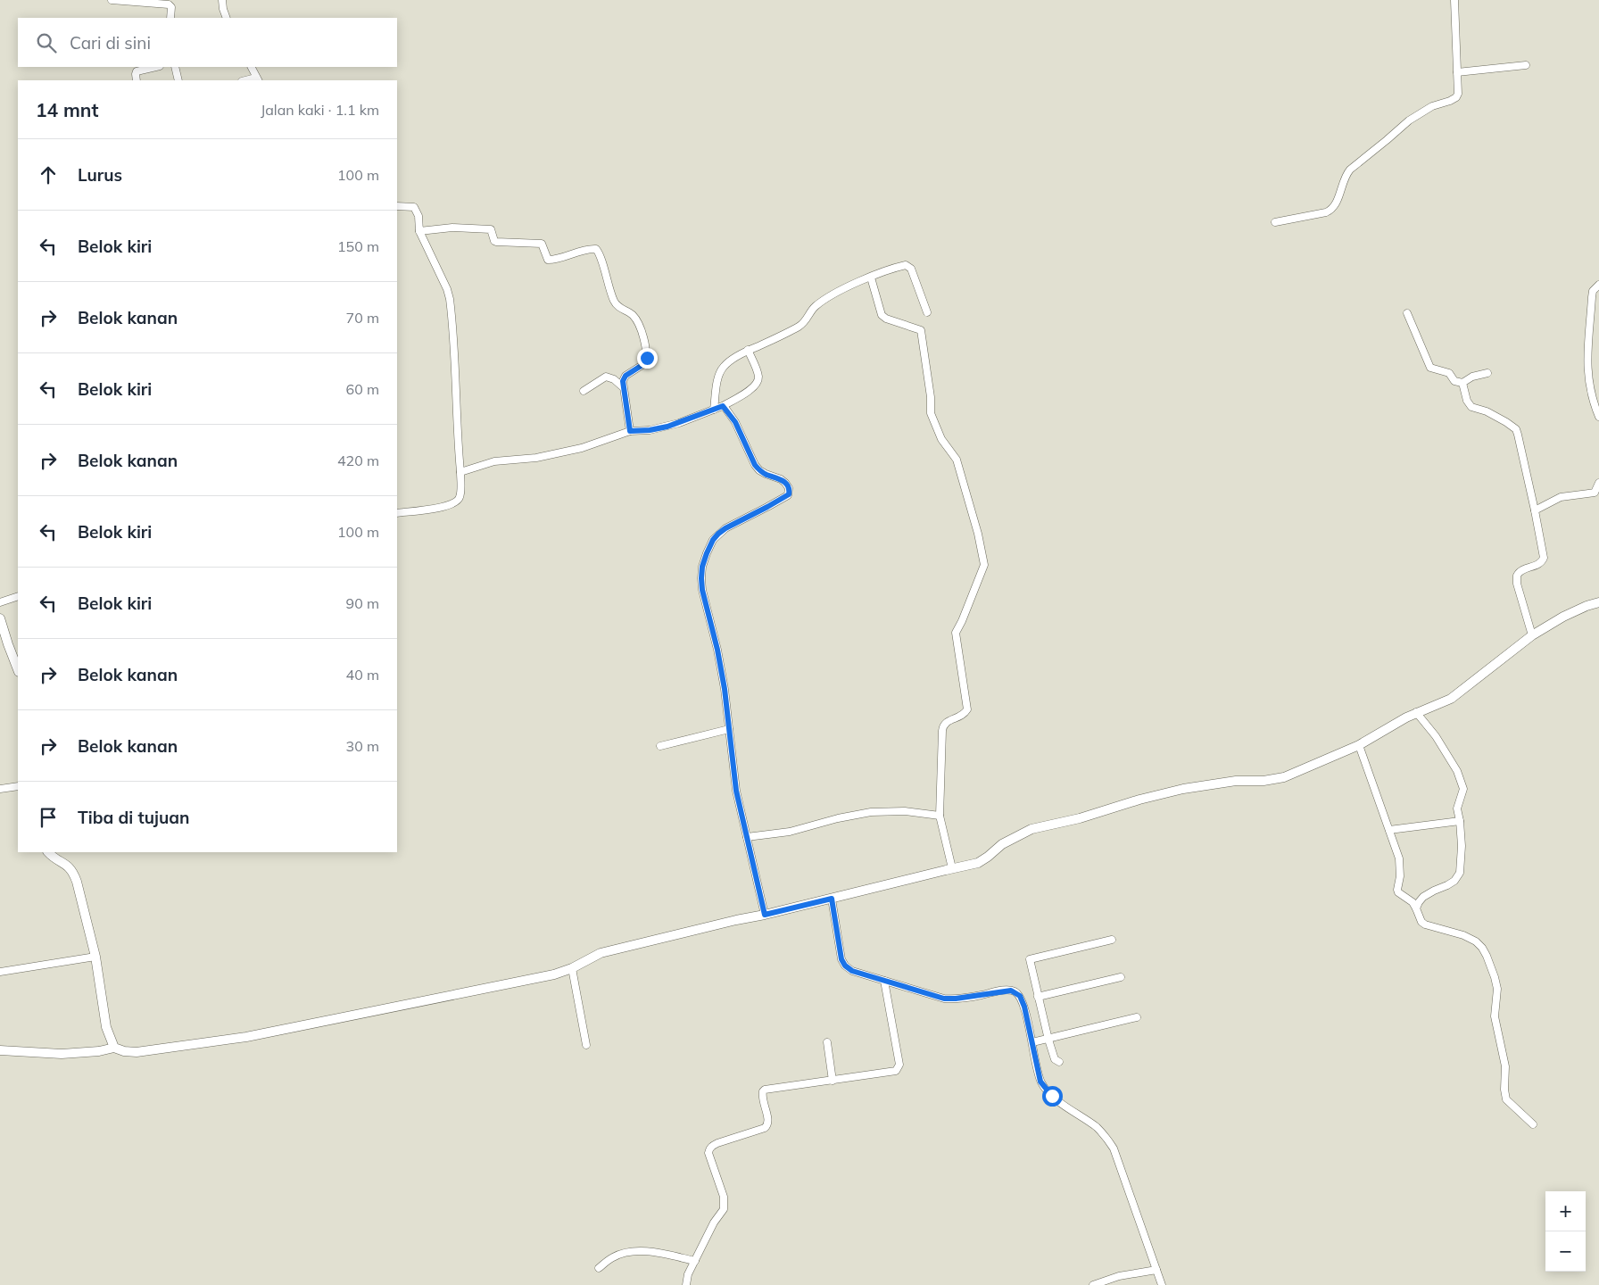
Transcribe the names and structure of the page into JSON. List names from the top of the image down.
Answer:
{
  "page": {
    "search": "Cari di sini",
    "heading": ["14 mnt", "Jalan kaki · 1.1 km"],
    "list": [
      ["Lurus", "100 m"],
      ["Belok kiri", "150 m"],
      ["Belok kanan", "70 m"],
      ["Belok kiri", "60 m"],
      ["Belok kanan", "420 m"],
      ["Belok kiri", "100 m"],
      ["Belok kiri", "90 m"],
      ["Belok kanan", "40 m"],
      ["Belok kanan", "30 m"],
      "Tiba di tujuan"
    ],
    "map_buttons": ["+", "−"]
  }
}
